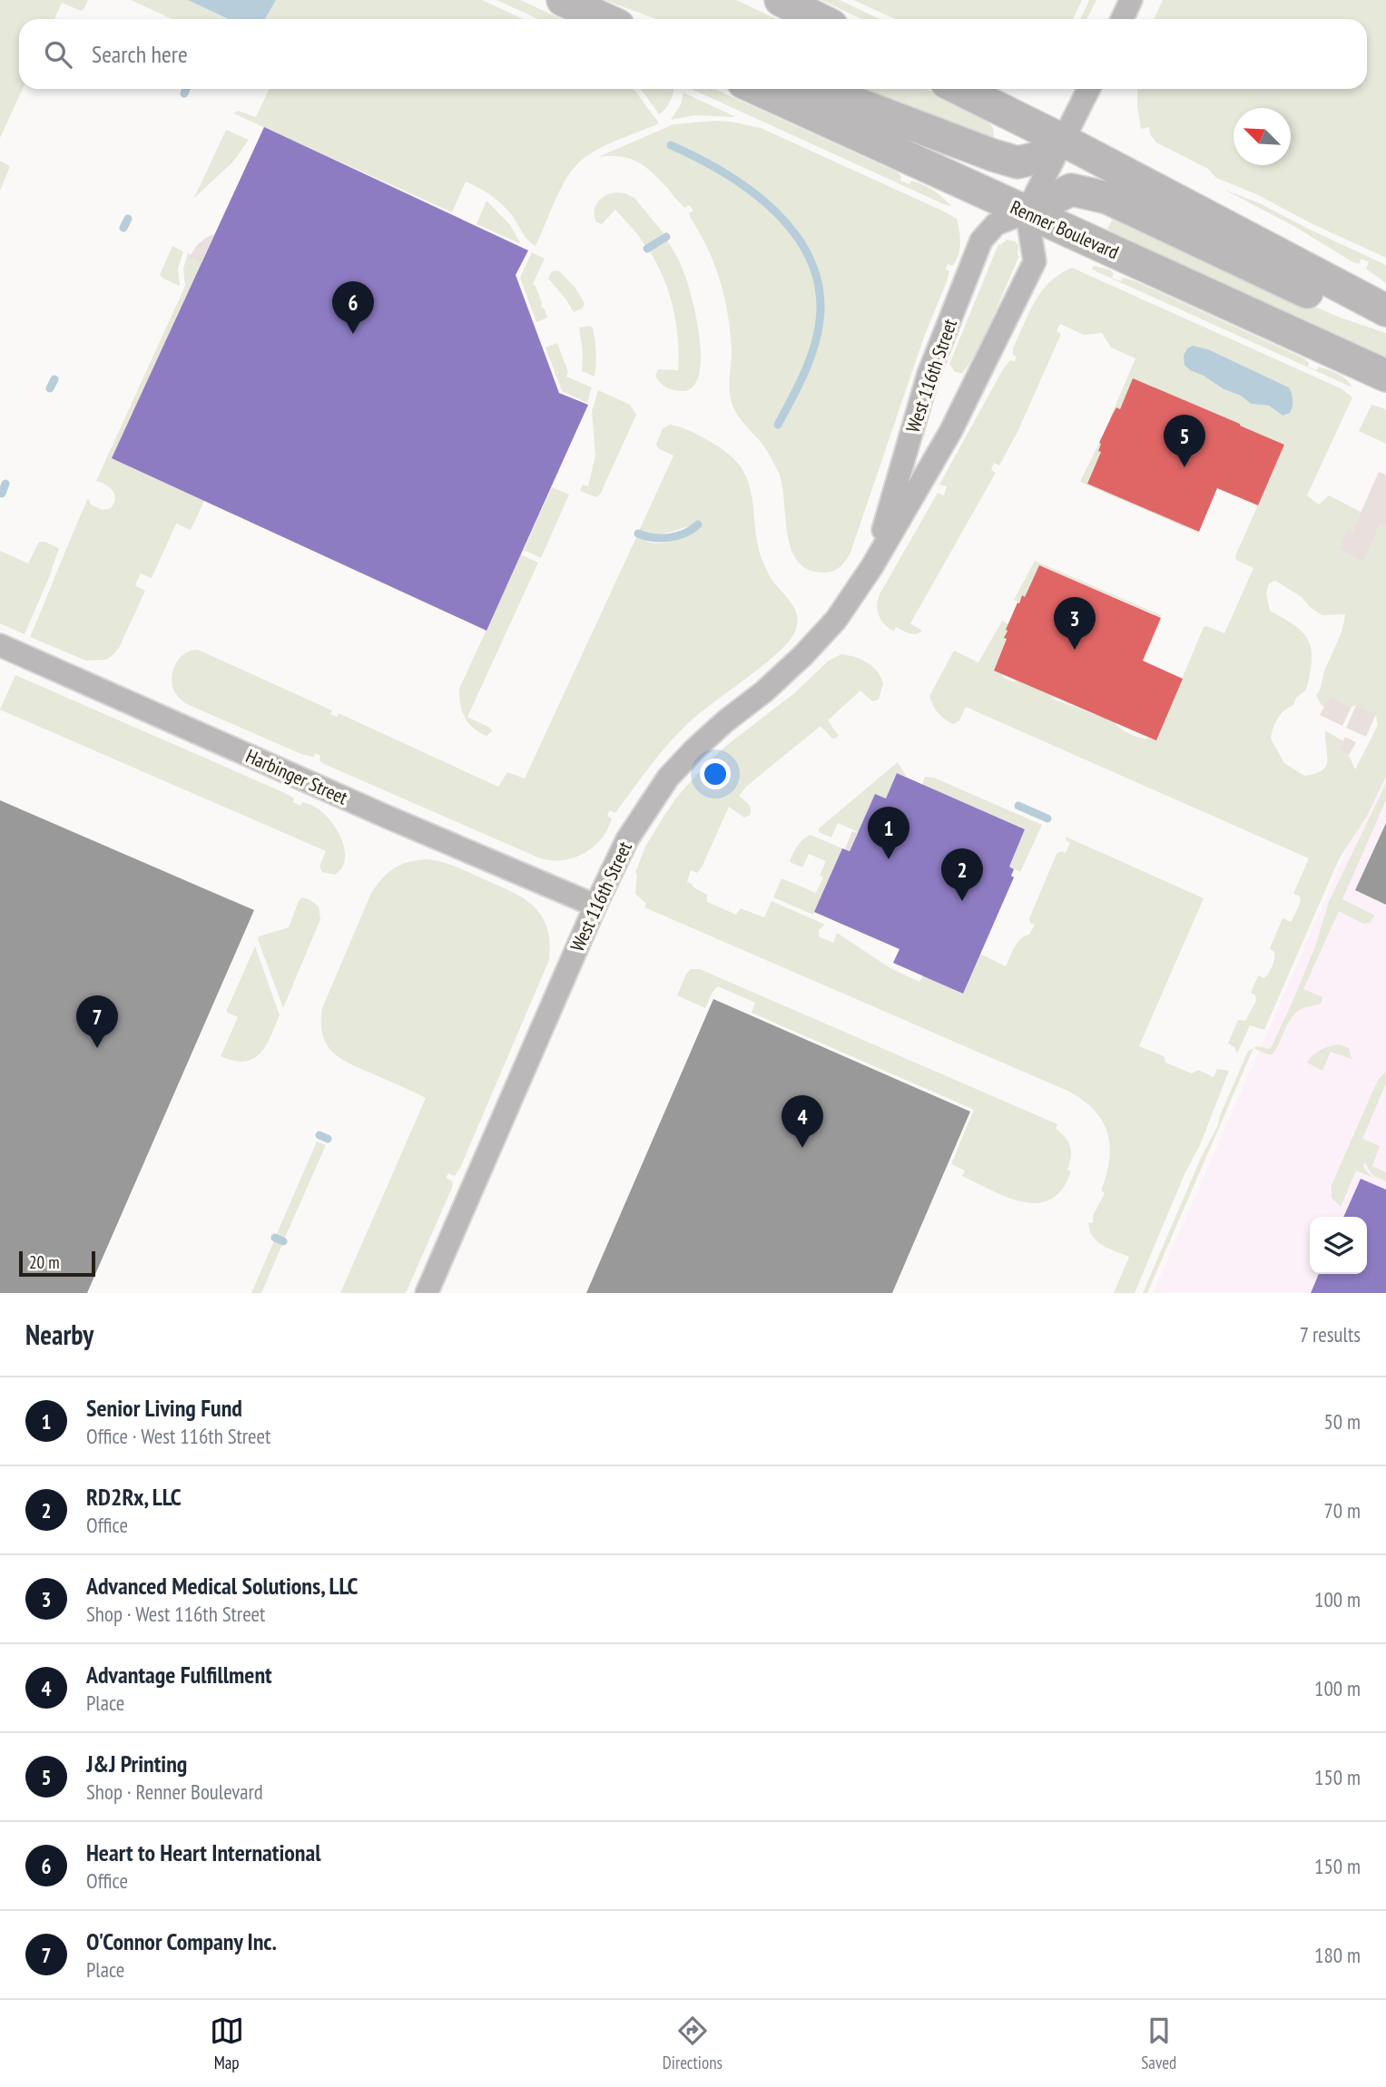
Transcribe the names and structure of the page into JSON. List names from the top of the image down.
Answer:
{
  "streets": {
    "main road": ["Renner Boulevard"],
    "street": ["West 116th Street", "Harbinger Street"]
  },
  "crossings": [
    ["Renner Boulevard", "West 116th Street"],
    ["West 116th Street", "Harbinger Street"]
  ],
  "scale_bar": "20 m",
  "north": "top left",
  "page": {
    "search": "Search here",
    "pins": [
      "6",
      "5",
      "3",
      "1",
      "2",
      "7",
      "4"
    ],
    "scale": "20 m",
    "heading": ["Nearby", "7 results"],
    "list": [
      {
        "mark": "1",
        "name": "Senior Living Fund",
        "note": "Office · West 116th Street",
        "value": "50 m"
      },
      {
        "mark": "2",
        "name": "RD2Rx, LLC",
        "note": "Office",
        "value": "70 m"
      },
      {
        "mark": "3",
        "name": "Advanced Medical Solutions, LLC",
        "note": "Shop · West 116th Street",
        "value": "100 m"
      },
      {
        "mark": "4",
        "name": "Advantage Fulfillment",
        "note": "Place",
        "value": "100 m"
      },
      {
        "mark": "5",
        "name": "J&J Printing",
        "note": "Shop · Renner Boulevard",
        "value": "150 m"
      },
      {
        "mark": "6",
        "name": "Heart to Heart International",
        "note": "Office",
        "value": "150 m"
      },
      {
        "mark": "7",
        "name": "O'Connor Company Inc.",
        "note": "Place",
        "value": "180 m"
      }
    ],
    "nav": ["Map", "Directions", "Saved"]
  }
}
